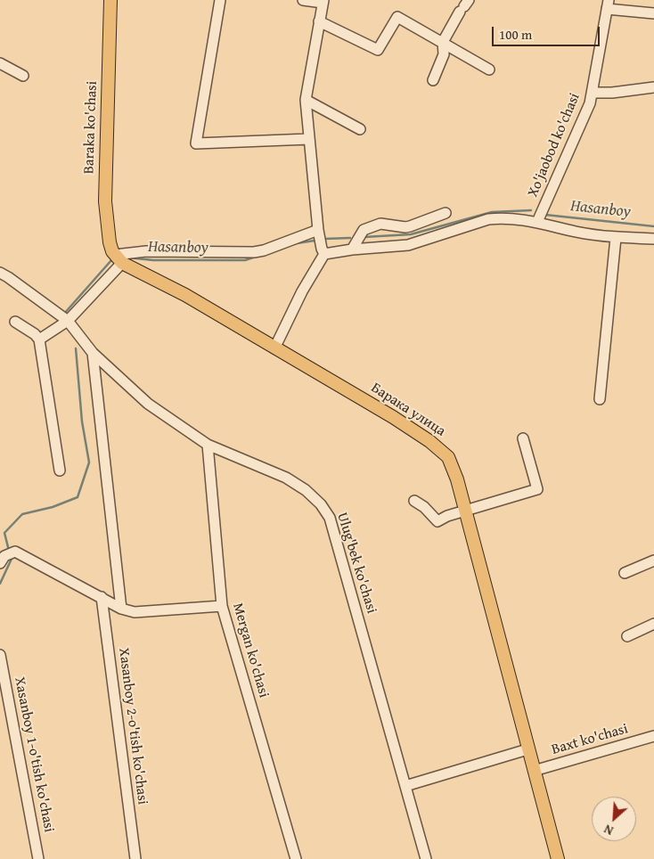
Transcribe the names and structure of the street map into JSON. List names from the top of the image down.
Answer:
{
  "streets": {
    "main road": ["Baraka ko'chasi", "Барака улица"],
    "street": [
      "Xo'jaobod ko'chasi",
      "Ulug'bek ko'chasi",
      "Mergan ko'chasi",
      "Xasanboy 2-o'tish ko'chasi",
      "Baxt ko'chasi",
      "Xasanboy 1-o'tish ko'chasi"
    ]
  },
  "crossings": [
    ["Baraka ko'chasi", "Барака улица"],
    ["Барака улица", "Baxt ko'chasi"],
    ["Ulug'bek ko'chasi", "Mergan ko'chasi"]
  ],
  "water": ["Hasanboy"],
  "scale_bar": "100 m",
  "north": "bottom left"
}
